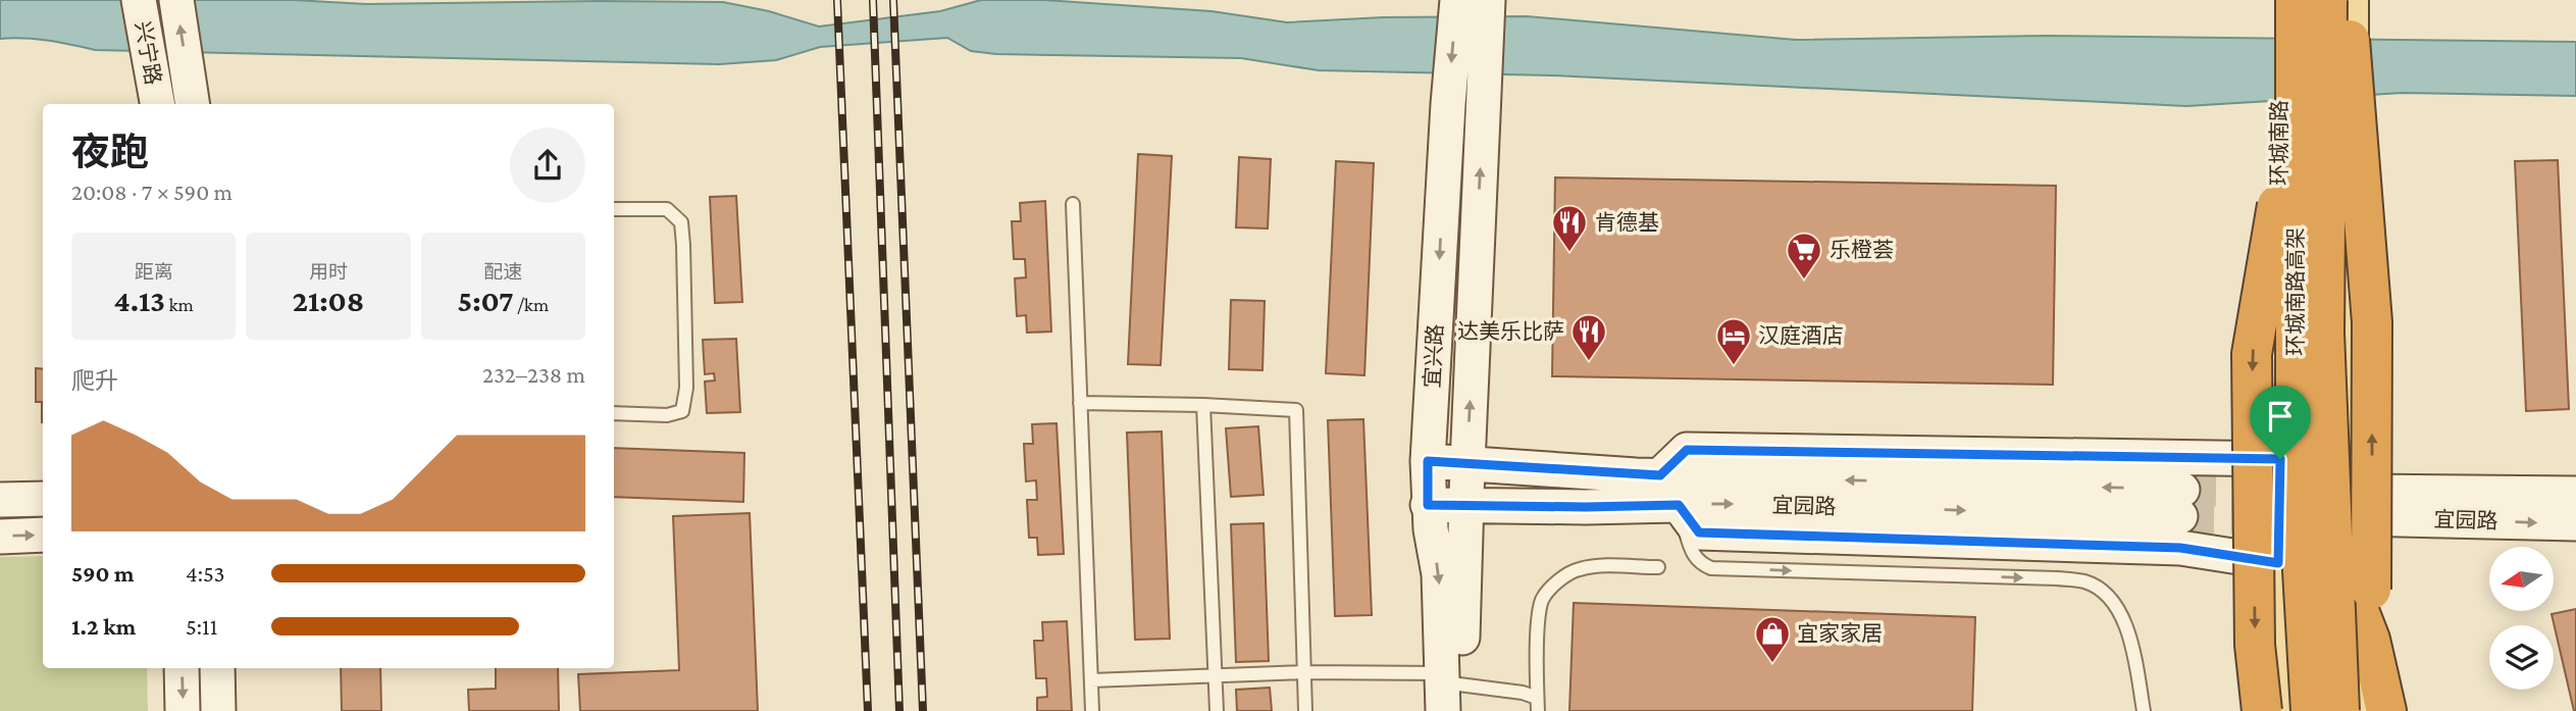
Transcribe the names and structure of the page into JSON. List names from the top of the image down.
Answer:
{
  "streets": {
    "highway": ["环城南路高架"],
    "main road": [
      "兴宁路",
      "环城南路",
      "宜兴路",
      "宜园路"
    ]
  },
  "crossings": [
    ["环城南路", "环城南路高架"],
    ["宜兴路", "宜园路"]
  ],
  "places": {
    "restaurant": ["肯德基", "达美乐比萨"],
    "supermarket": ["乐橙荟"],
    "hotel": ["汉庭酒店"],
    "shop": ["宜家家居"]
  },
  "north": "left",
  "page": {
    "heading": ["夜跑", "20:08 · 7 × 590 m"],
    "stats": [
      ["距离", "4.13 km"],
      ["用时", "21:08"],
      ["配速", "5:07 /km"]
    ],
    "chart": ["爬升", "232–238 m"],
    "list": [
      {
        "name": "590 m",
        "note": "4:53"
      },
      {
        "name": "1.2 km",
        "note": "5:11"
      }
    ]
  }
}
